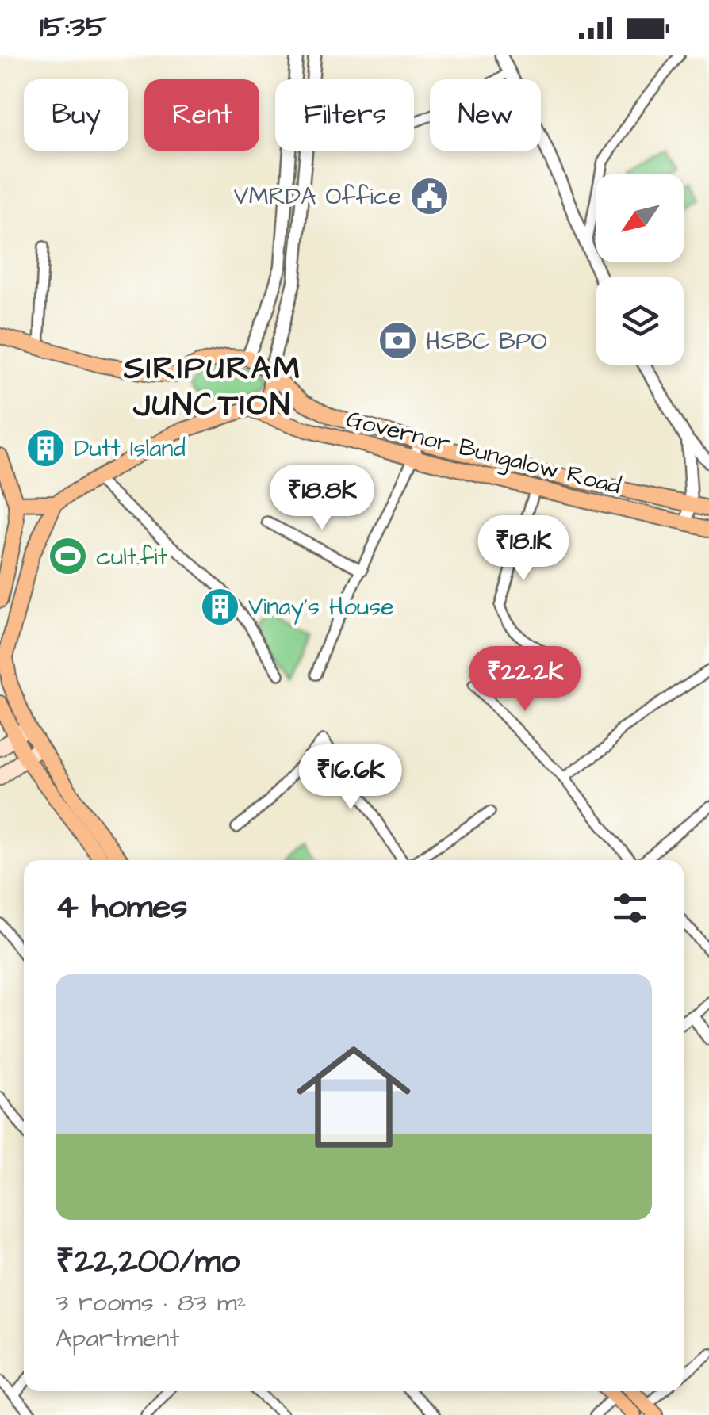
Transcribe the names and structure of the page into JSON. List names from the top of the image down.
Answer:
{
  "streets": {
    "main road": ["Governor Bungalow Road"]
  },
  "districts": ["SIRIPURAM JUNCTION"],
  "places": {
    "public building": ["VMRDA Office"],
    "bank": ["HSBC BPO"],
    "building": ["Dutt Island", "Vinay's House"],
    "sports": ["cult.fit"]
  },
  "north": "bottom left",
  "page": {
    "status": "15:35",
    "chip": [
      "Buy",
      "Rent",
      "Filters",
      "New"
    ],
    "price": [
      "₹18.8K",
      "₹18.1K",
      "₹22.2K",
      "₹16.6K"
    ],
    "heading": "4 homes",
    "list": [
      {
        "name": "₹22,200/mo",
        "note": "3 rooms · 83 m² · Apartment"
      }
    ]
  }
}
